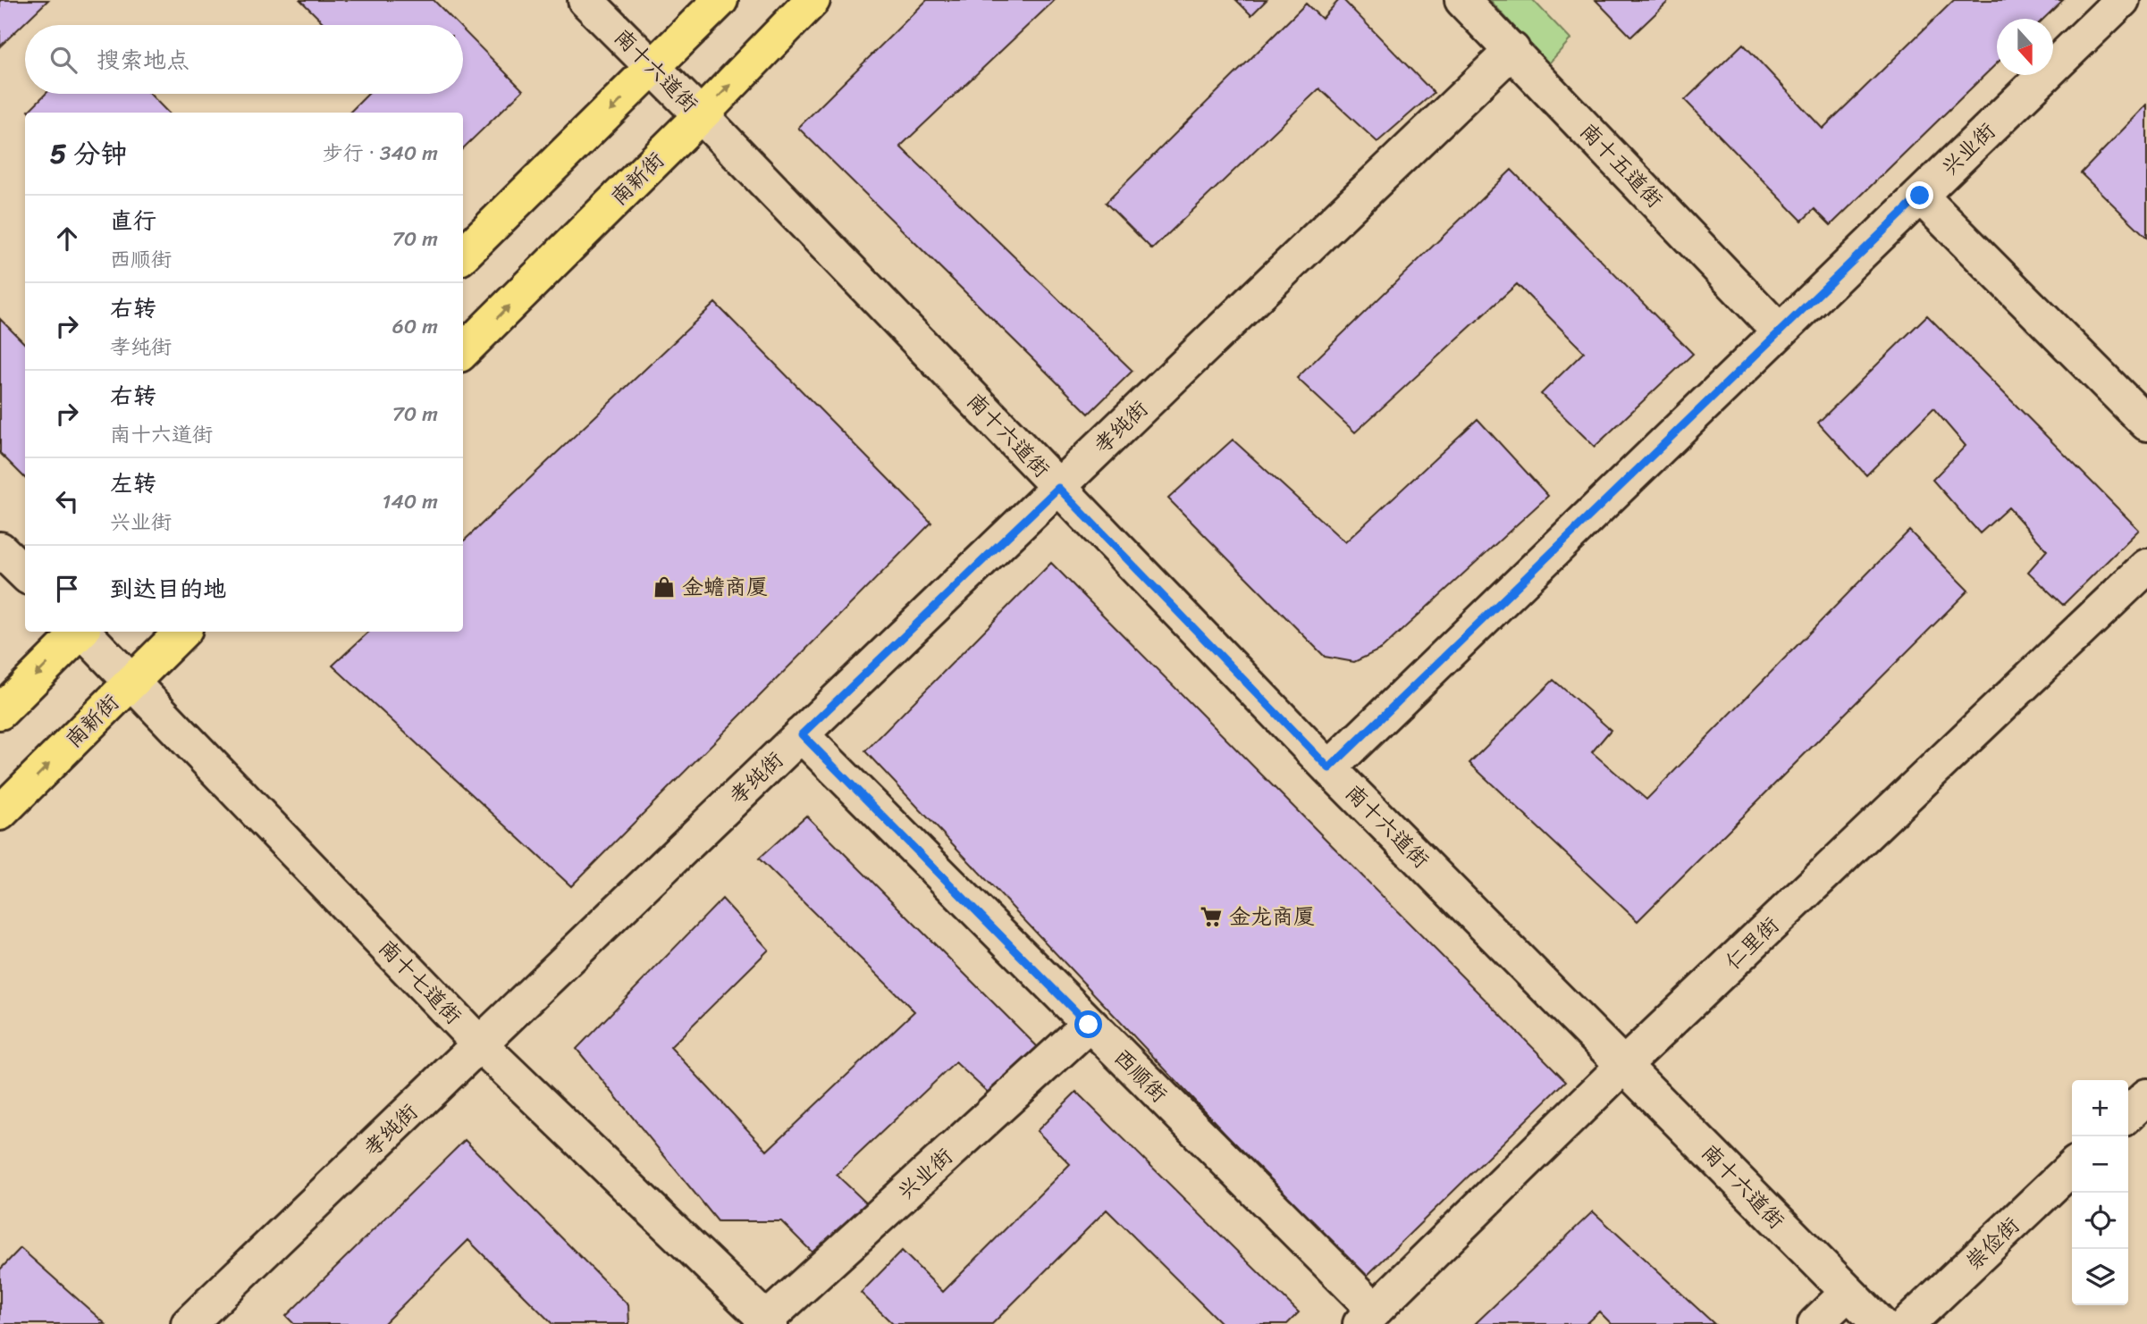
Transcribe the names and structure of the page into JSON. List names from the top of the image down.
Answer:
{
  "streets": {
    "main road": ["南新街"],
    "street": [
      "南十六道街",
      "兴业街",
      "南十五道街",
      "孝纯街",
      "仁里街",
      "南十七道街",
      "西顺街",
      "崇俭街"
    ]
  },
  "crossings": [
    ["南十六道街", "兴业街"],
    ["南十六道街", "南新街"],
    ["南十六道街", "孝纯街"],
    ["南十六道街", "仁里街"],
    ["兴业街", "南十五道街"],
    ["兴业街", "南十七道街"],
    ["兴业街", "西顺街"],
    ["南十五道街", "孝纯街"],
    ["南新街", "南十七道街"],
    ["孝纯街", "南十七道街"],
    ["孝纯街", "西顺街"],
    ["仁里街", "西顺街"]
  ],
  "places": {
    "shop": ["金蟾商厦"],
    "supermarket": ["金龙商厦"]
  },
  "north": "bottom",
  "page": {
    "search": "搜索地点",
    "heading": ["5 分钟", "步行 · 340 m"],
    "list": [
      ["直行", "西顺街", "70 m"],
      ["右转", "孝纯街", "60 m"],
      ["右转", "南十六道街", "70 m"],
      ["左转", "兴业街", "140 m"],
      "到达目的地"
    ],
    "map_buttons": ["+", "−"]
  }
}
